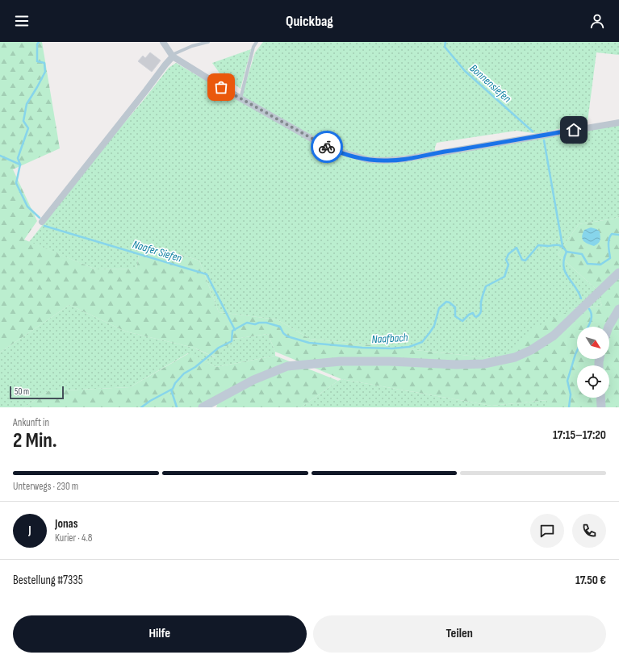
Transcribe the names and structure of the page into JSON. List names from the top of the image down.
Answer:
{
  "water": ["Bonnensiefen", "Naafer Siefen", "Naafbach"],
  "scale_bar": "50 m",
  "north": "bottom right",
  "page": {
    "header": "Quickbag",
    "scale": "50 m",
    "heading": ["2 Min.", "Ankunft in", "17:15–17:20"],
    "panel": [
      "Jonas",
      "Kurier · 4.8",
      "Bestellung #7335",
      "17.50 €"
    ],
    "bar": "Unterwegs · 230 m",
    "round": "J",
    "buttons": ["Hilfe", "Teilen"]
  }
}
